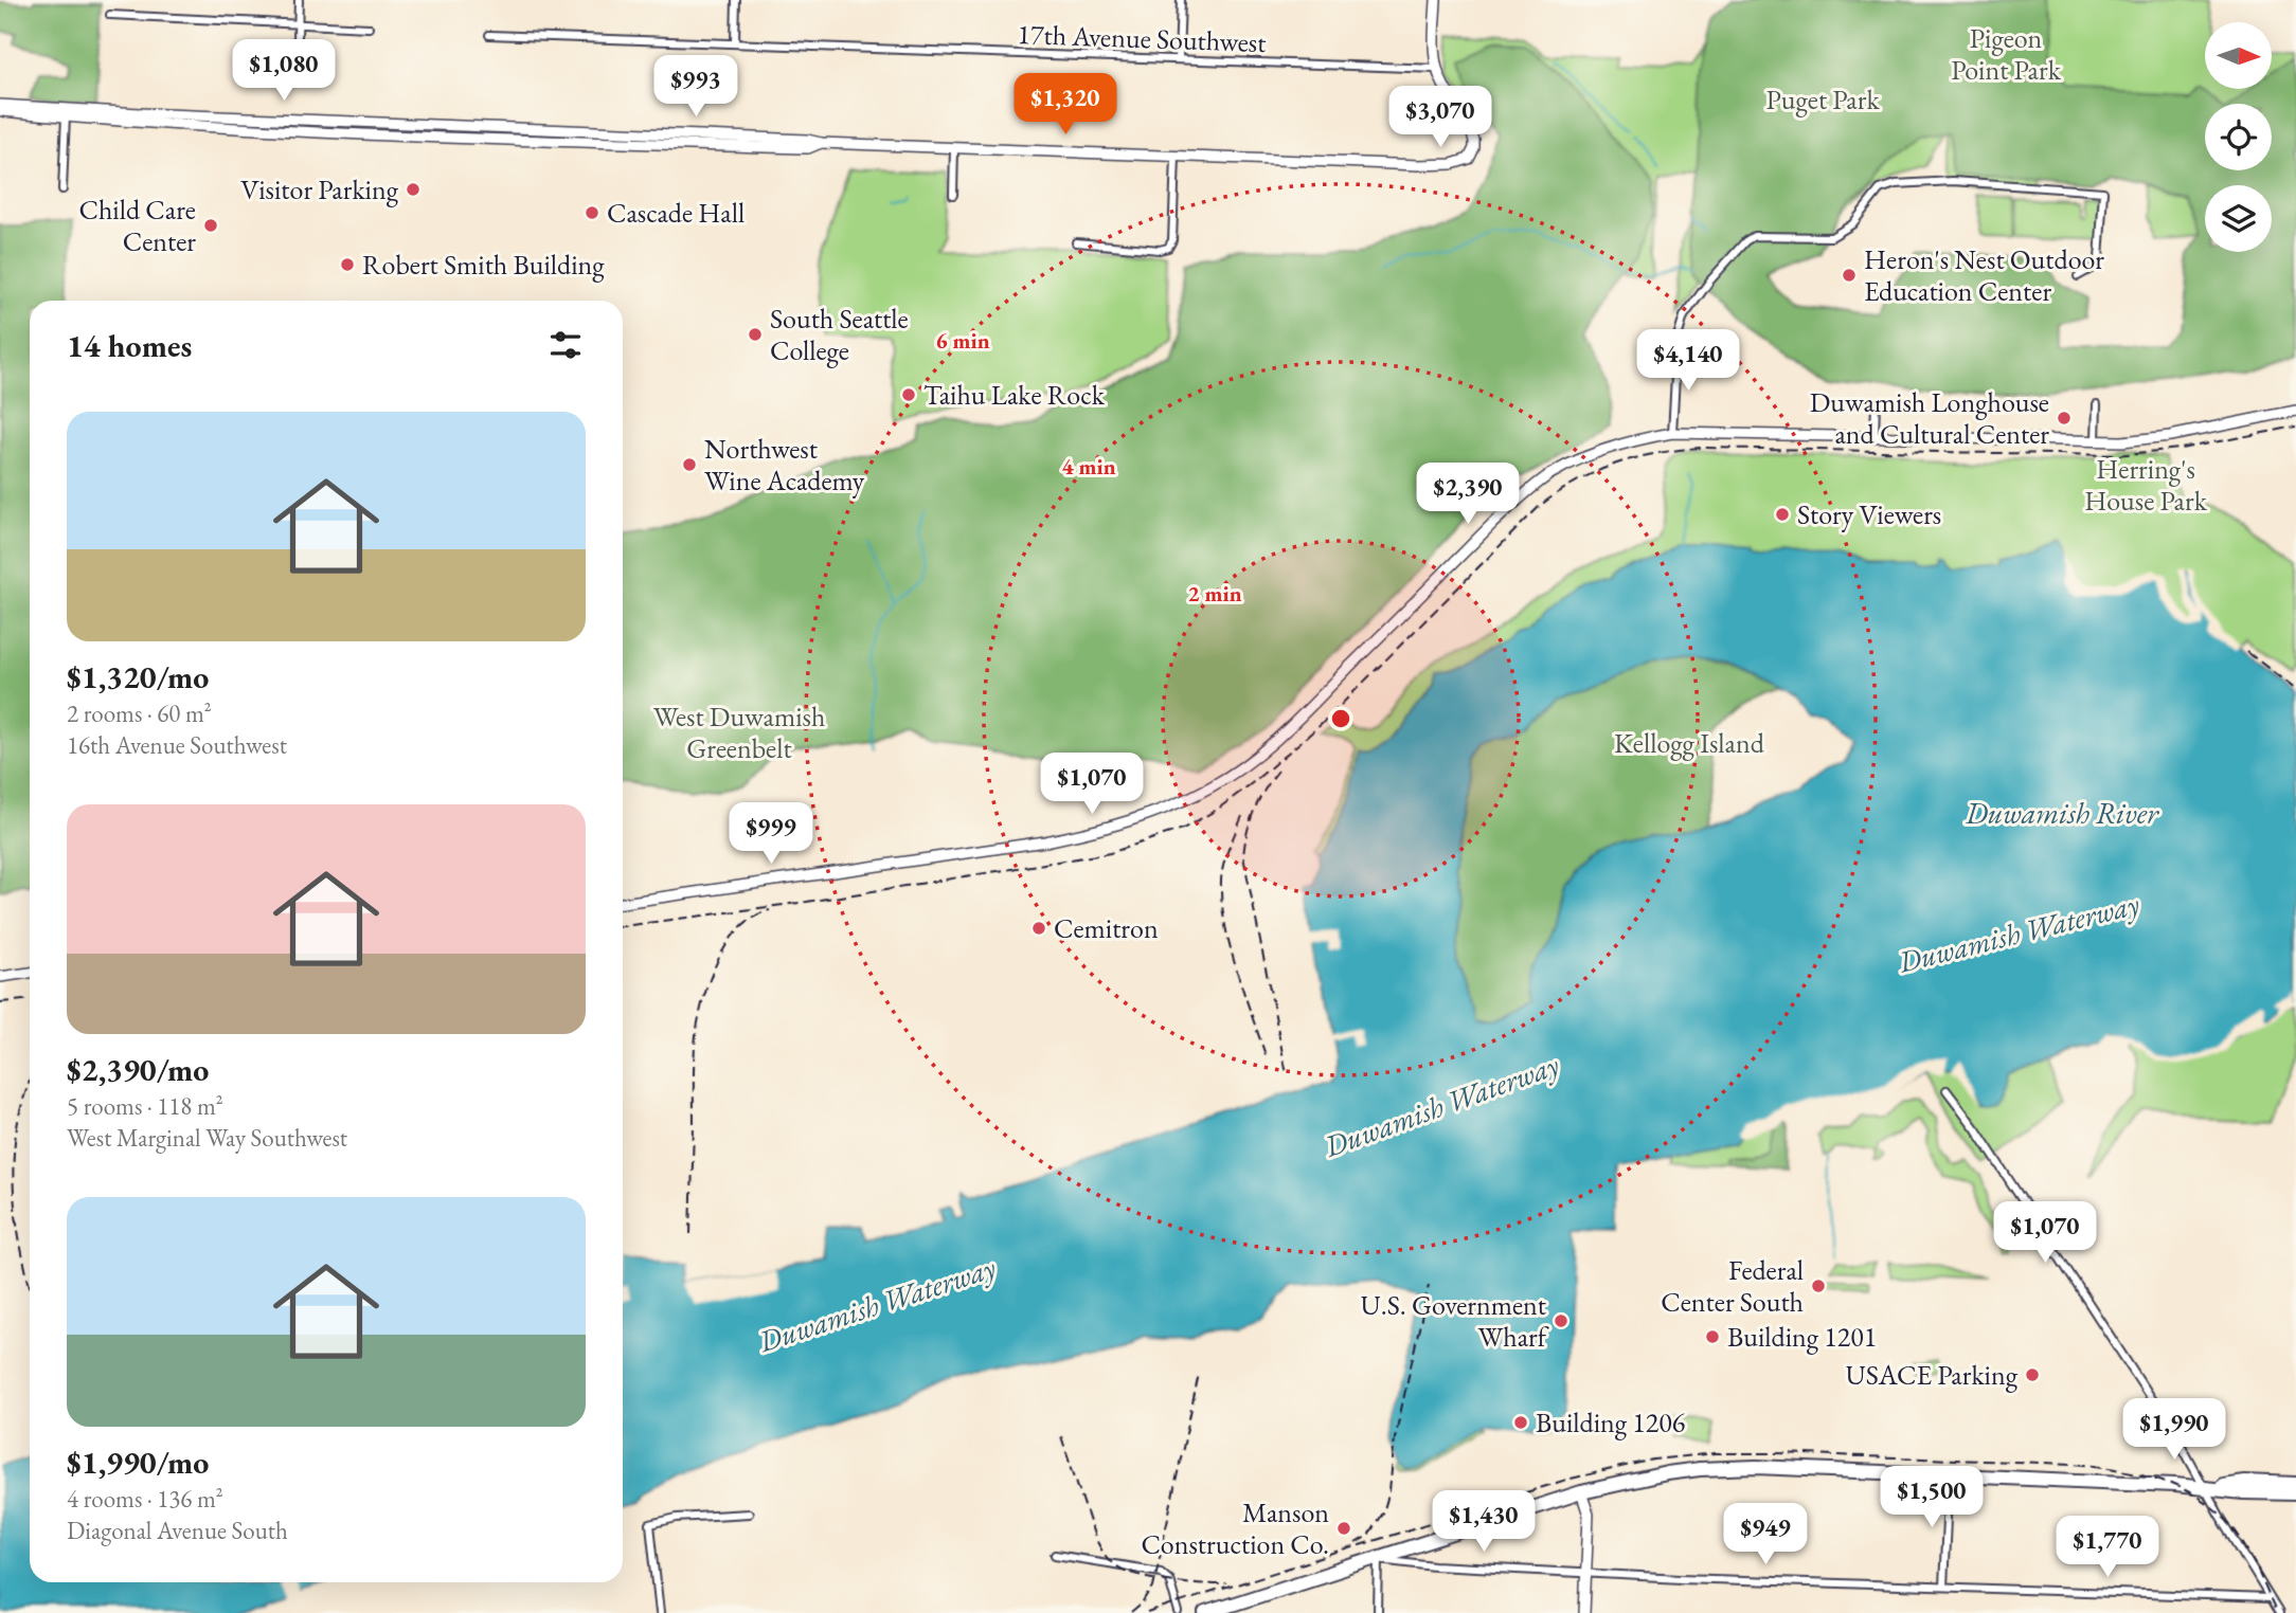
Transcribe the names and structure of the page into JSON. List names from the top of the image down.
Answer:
{
  "streets": {
    "street": ["17th Avenue Southwest"]
  },
  "water": ["Duwamish River", "Duwamish Waterway"],
  "parks": [
    "Pigeon Point Park",
    "Puget Park",
    "Herring's House Park",
    "West Duwamish Greenbelt",
    "Kellogg Island"
  ],
  "places": [
    "Visitor Parking",
    "Cascade Hall",
    "Child Care Center",
    "Robert Smith Building",
    "Heron's Nest Outdoor Education Center",
    "South Seattle College",
    "Taihu Lake Rock",
    "Duwamish Longhouse and Cultural Center",
    "Northwest Wine Academy",
    "Story Viewers",
    "Cemitron",
    "Federal Center South",
    "U.S. Government Wharf",
    "Building 1201",
    "USACE Parking",
    "Building 1206",
    "Manson Construction Co."
  ],
  "north": "right",
  "page": {
    "price": [
      "$1,080",
      "$993",
      "$1,320",
      "$3,070",
      "$4,140",
      "$2,390",
      "$1,070",
      "$999",
      "$1,070",
      "$1,990",
      "$1,500",
      "$1,430",
      "$949",
      "$1,770"
    ],
    "heading": "14 homes",
    "list": [
      {
        "name": "$1,320/mo",
        "note": "2 rooms · 60 m² · 16th Avenue Southwest"
      },
      {
        "name": "$2,390/mo",
        "note": "5 rooms · 118 m² · West Marginal Way Southwest"
      },
      {
        "name": "$1,990/mo",
        "note": "4 rooms · 136 m² · Diagonal Avenue South"
      }
    ]
  },
  "rings": ["6 min", "4 min", "2 min"]
}
